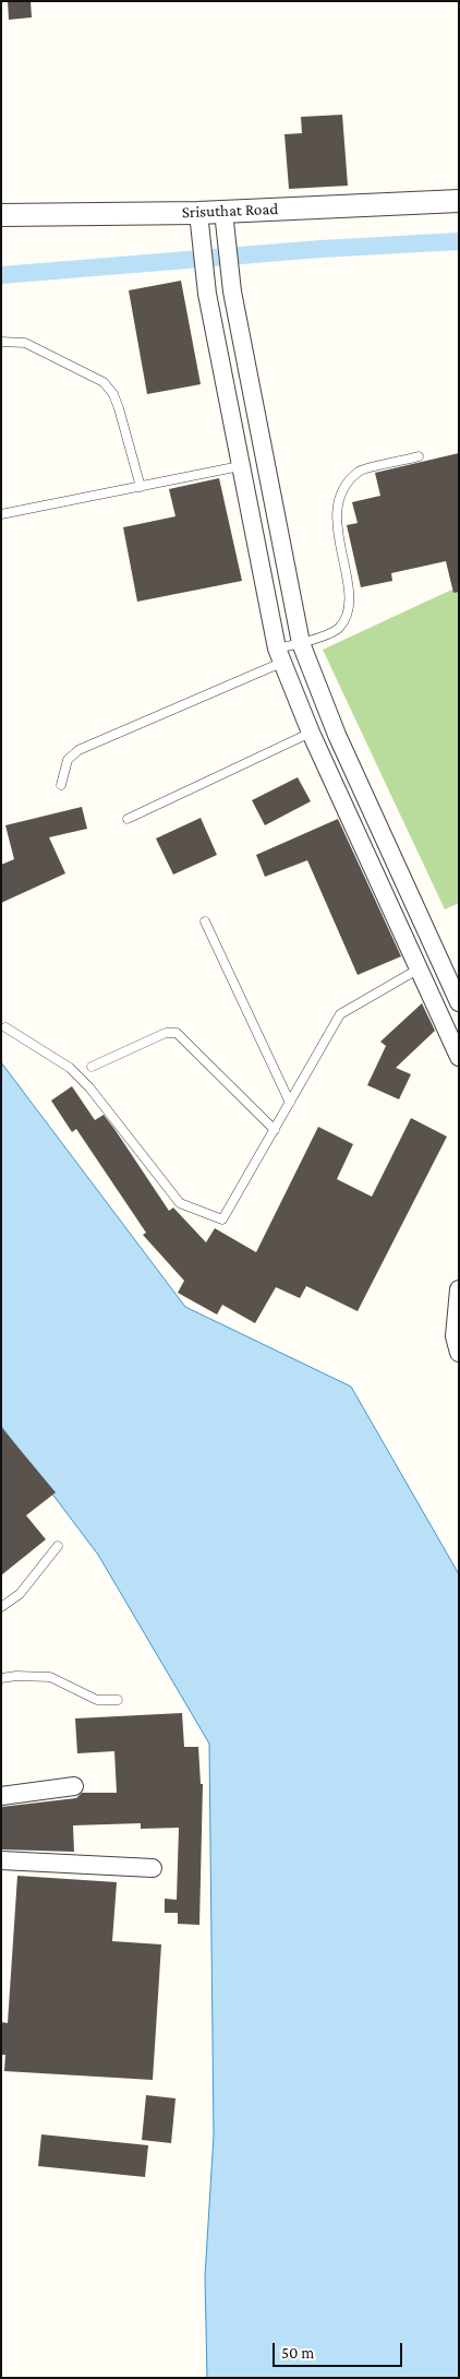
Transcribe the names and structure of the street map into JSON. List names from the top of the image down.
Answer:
{
  "streets": {
    "street": ["Srisuthat Road"]
  },
  "scale_bar": "50 m"
}
